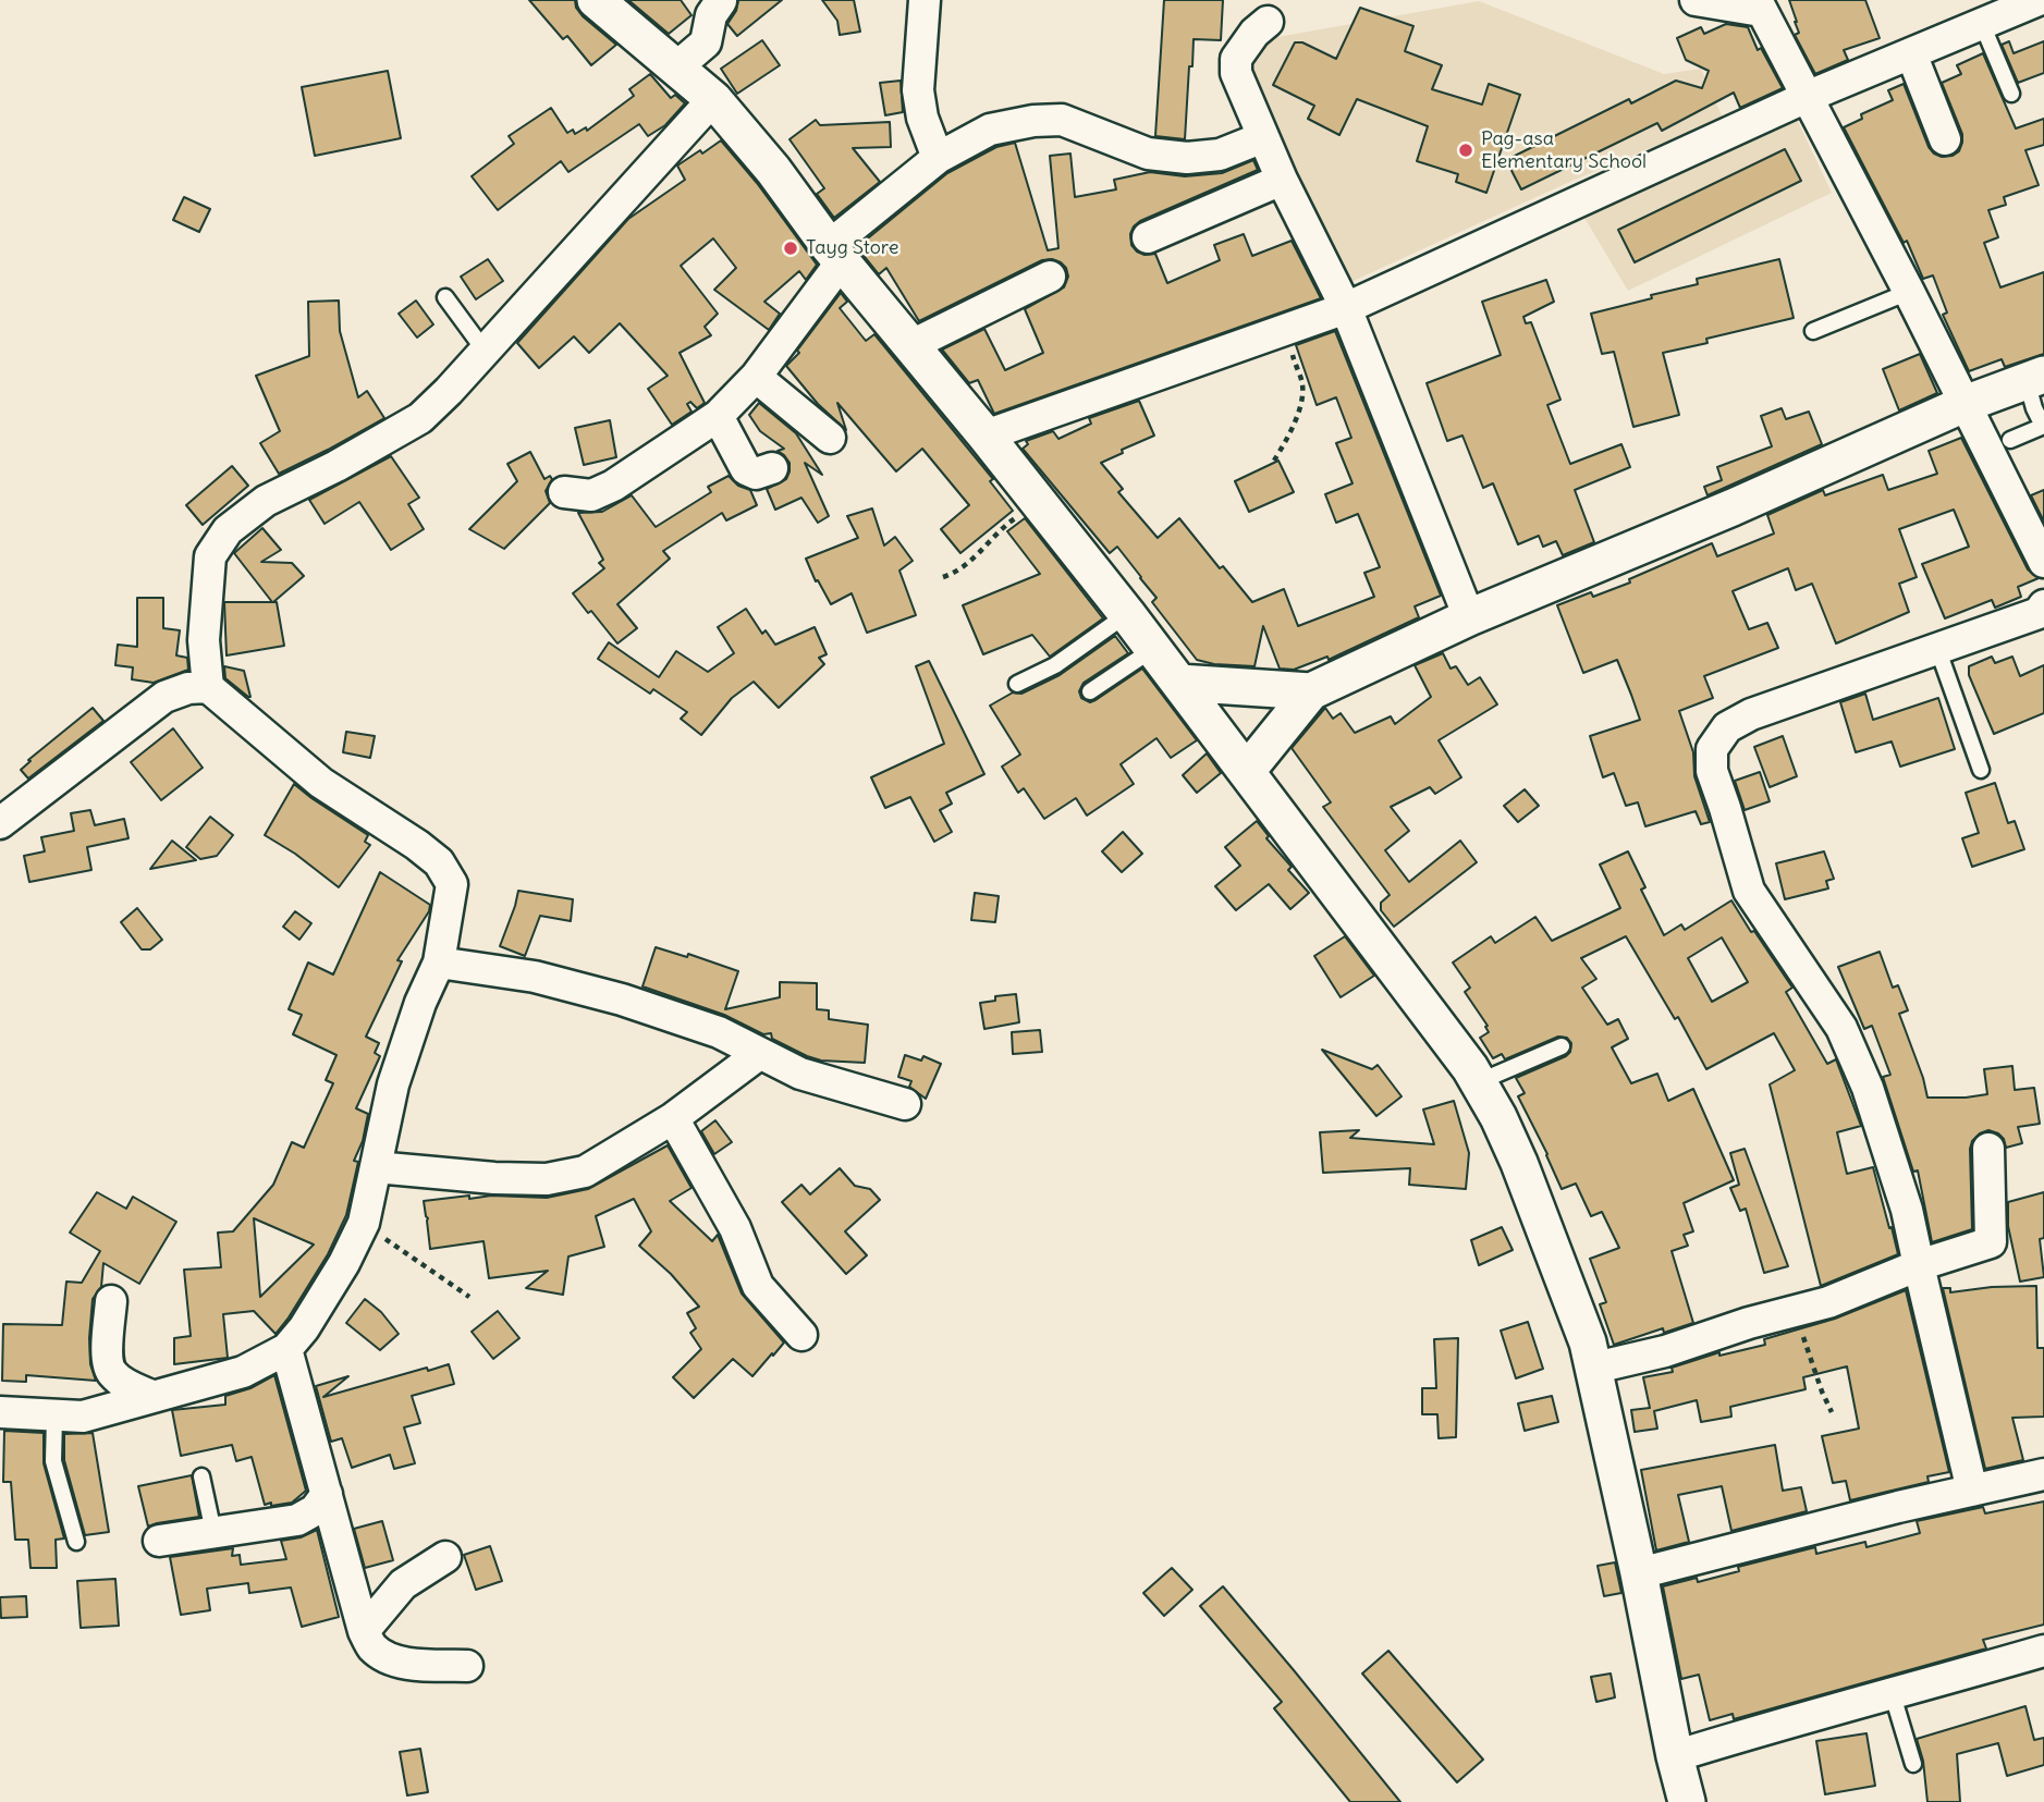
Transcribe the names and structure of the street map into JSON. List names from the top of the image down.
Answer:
{
  "places": ["Pag-asa Elementary School", "Tayg Store"]
}
